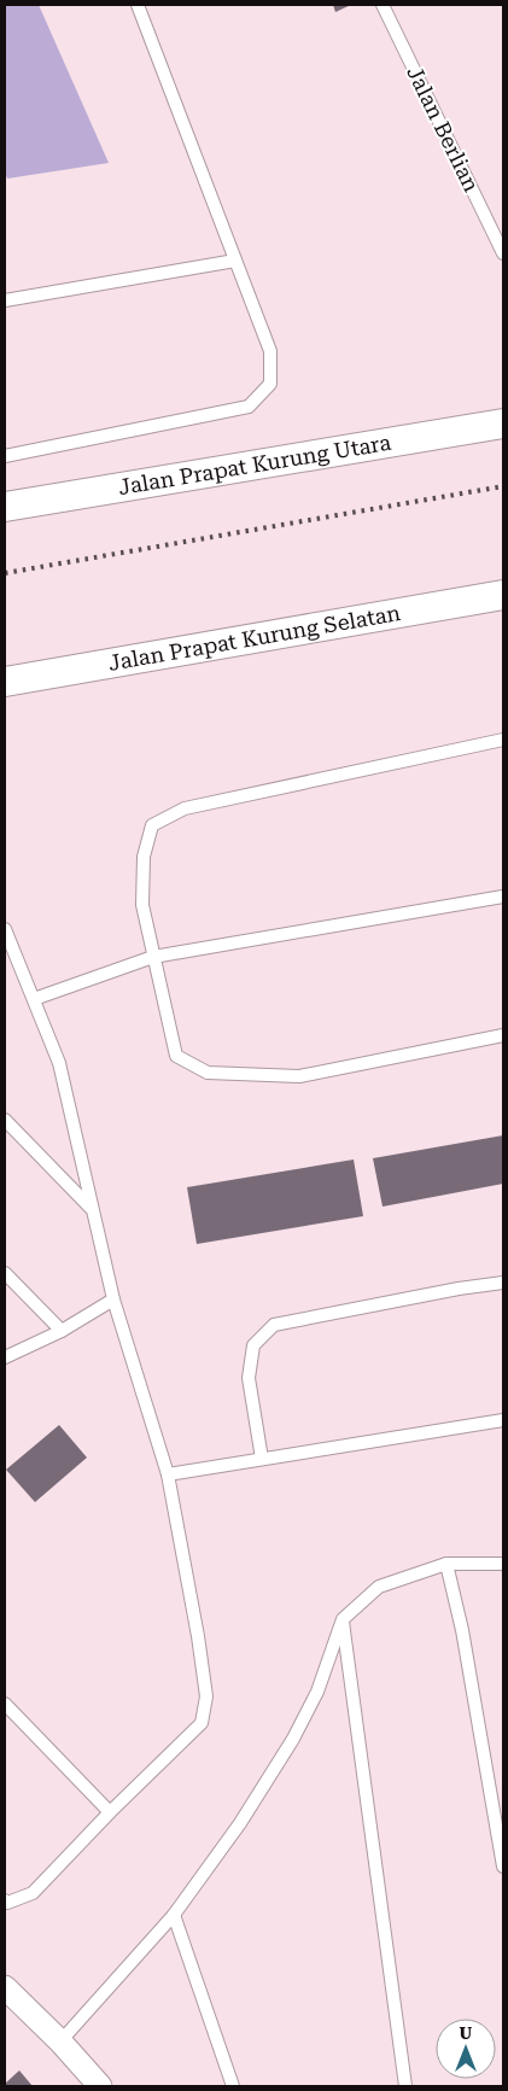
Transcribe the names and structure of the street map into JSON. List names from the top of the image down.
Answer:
{
  "streets": {
    "street": ["Jalan Prapat Kurung Utara", "Jalan Prapat Kurung Selatan"],
    "lane": ["Jalan Berlian"]
  },
  "north": "top"
}
